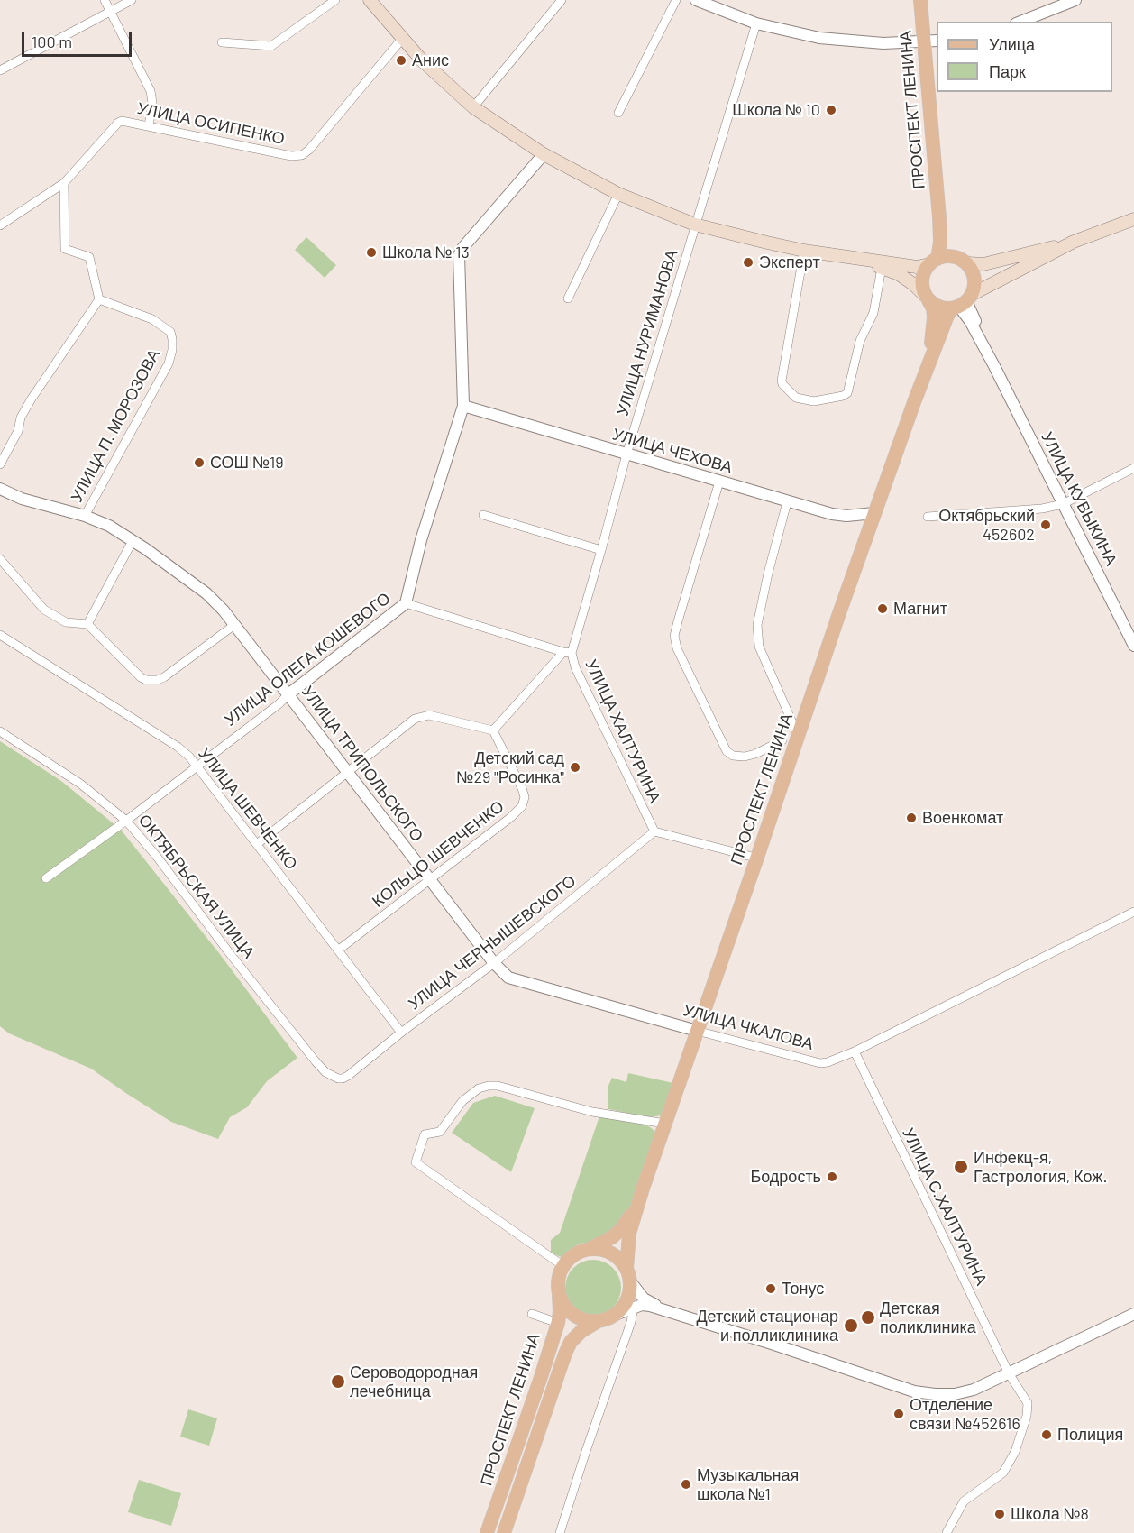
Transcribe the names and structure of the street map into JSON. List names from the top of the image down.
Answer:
{
  "streets": {
    "main road": ["ПРОСПЕКТ ЛЕНИНА"],
    "street": [
      "УЛИЦА ОСИПЕНКО",
      "УЛИЦА НУРИМАНОВА",
      "УЛИЦА П. МОРОЗОВА",
      "УЛИЦА ЧЕХОВА",
      "УЛИЦА КУВЫКИНА",
      "УЛИЦА ОЛЕГА КОШЕВОГО",
      "УЛИЦА ХАЛТУРИНА",
      "УЛИЦА ТРИПОЛЬСКОГО",
      "УЛИЦА ШЕВЧЕНКО",
      "КОЛЬЦО ШЕВЧЕНКО",
      "ОКТЯБРЬСКАЯ УЛИЦА",
      "УЛИЦА ЧЕРНЫШЕВСКОГО",
      "УЛИЦА ЧКАЛОВА",
      "УЛИЦА С.ХАЛТУРИНА"
    ]
  },
  "crossings": [
    ["ПРОСПЕКТ ЛЕНИНА", "УЛИЦА ЧЕХОВА"],
    ["ПРОСПЕКТ ЛЕНИНА", "УЛИЦА КУВЫКИНА"],
    ["ПРОСПЕКТ ЛЕНИНА", "УЛИЦА ЧКАЛОВА"],
    ["УЛИЦА НУРИМАНОВА", "УЛИЦА ЧЕХОВА"],
    ["УЛИЦА НУРИМАНОВА", "УЛИЦА ХАЛТУРИНА"],
    ["УЛИЦА П. МОРОЗОВА", "УЛИЦА ТРИПОЛЬСКОГО"],
    ["УЛИЦА ЧЕХОВА", "УЛИЦА ОЛЕГА КОШЕВОГО"],
    ["УЛИЦА ОЛЕГА КОШЕВОГО", "УЛИЦА ХАЛТУРИНА"],
    ["УЛИЦА ОЛЕГА КОШЕВОГО", "УЛИЦА ТРИПОЛЬСКОГО"],
    ["УЛИЦА ОЛЕГА КОШЕВОГО", "УЛИЦА ШЕВЧЕНКО"],
    ["УЛИЦА ОЛЕГА КОШЕВОГО", "ОКТЯБРЬСКАЯ УЛИЦА"],
    ["УЛИЦА ХАЛТУРИНА", "УЛИЦА ЧЕРНЫШЕВСКОГО"],
    ["УЛИЦА ТРИПОЛЬСКОГО", "КОЛЬЦО ШЕВЧЕНКО"],
    ["УЛИЦА ТРИПОЛЬСКОГО", "УЛИЦА ЧЕРНЫШЕВСКОГО"],
    ["УЛИЦА ТРИПОЛЬСКОГО", "УЛИЦА ЧКАЛОВА"],
    ["УЛИЦА ШЕВЧЕНКО", "КОЛЬЦО ШЕВЧЕНКО"],
    ["УЛИЦА ШЕВЧЕНКО", "УЛИЦА ЧЕРНЫШЕВСКОГО"],
    ["ОКТЯБРЬСКАЯ УЛИЦА", "УЛИЦА ЧЕРНЫШЕВСКОГО"],
    ["УЛИЦА ЧЕРНЫШЕВСКОГО", "УЛИЦА ЧКАЛОВА"],
    ["УЛИЦА ЧКАЛОВА", "УЛИЦА С.ХАЛТУРИНА"]
  ],
  "places": [
    "Анис",
    "Школа № 10",
    "Школа № 13",
    "Эксперт",
    "СОШ №19",
    "Октябрьский 452602",
    "Магнит",
    "Детский сад №29 \"Росинка\"",
    "Военкомат",
    "Инфекц-я, Гастрология, Кож.",
    "Бодрость",
    "Тонус",
    "Детская поликлиника",
    "Детский стационар и полликлиника",
    "Сероводородная лечебница",
    "Отделение связи №452616",
    "Полиция",
    "Музыкальная школа №1",
    "Школа №8"
  ],
  "legend": ["Улица", "Парк"],
  "scale_bar": "100 m"
}
